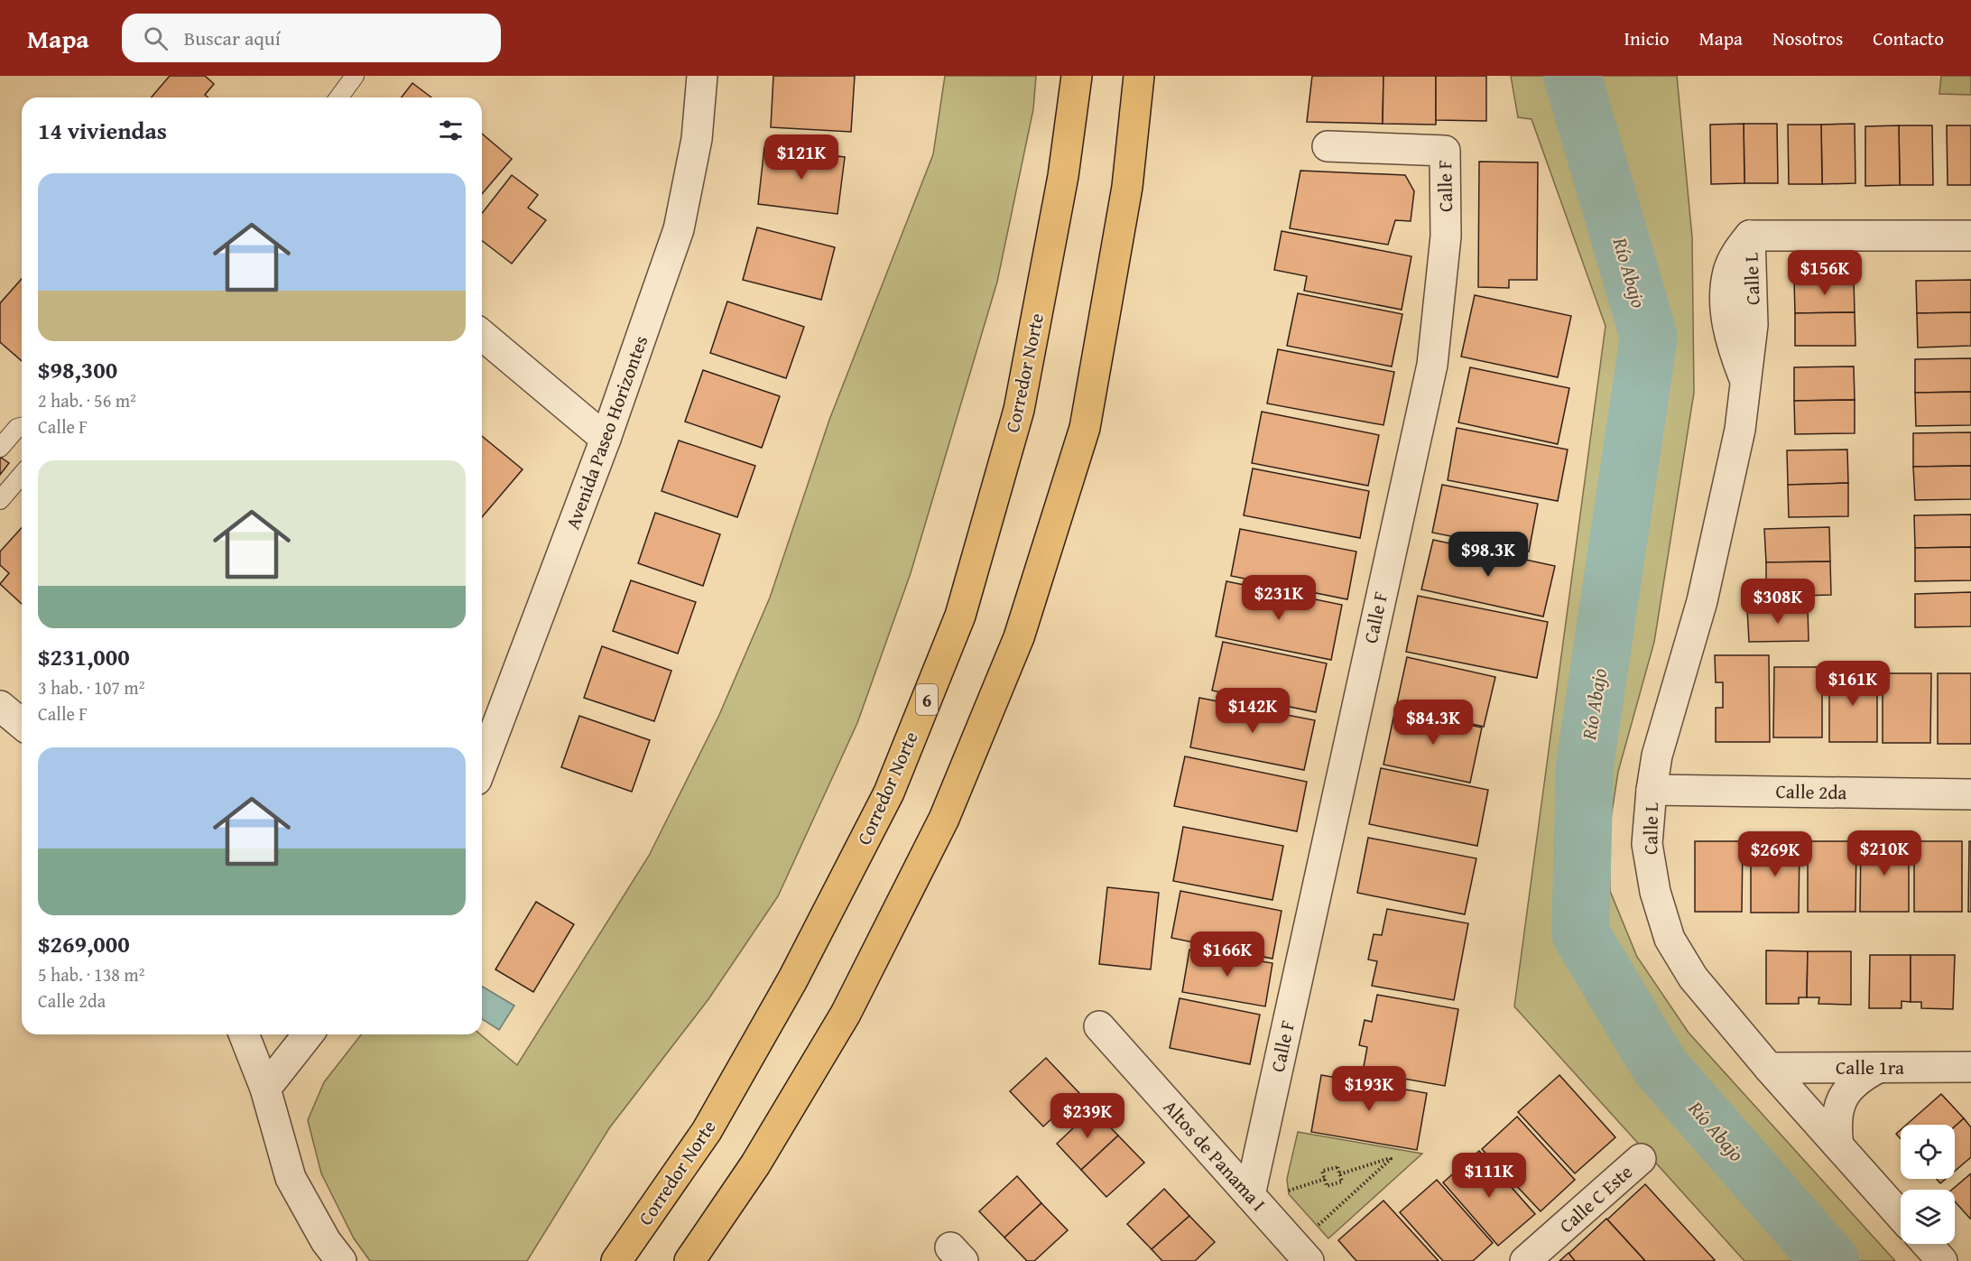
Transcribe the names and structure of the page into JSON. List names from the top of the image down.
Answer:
{
  "streets": {
    "highway": ["Corredor Norte", "6"],
    "street": [
      "Calle F",
      "Calle L",
      "Avenida Paseo Horizontes",
      "Calle 2da",
      "Calle 1ra",
      "Altos de Panama I",
      "Calle C Este"
    ]
  },
  "crossings": [
    ["Calle F", "Altos de Panama I"],
    ["Calle L", "Calle 2da"],
    ["Calle L", "Calle 1ra"]
  ],
  "water": ["Río Abajo"],
  "page": {
    "header": "Mapa",
    "search": "Buscar aquí",
    "nav": [
      "Inicio",
      "Mapa",
      "Nosotros",
      "Contacto"
    ],
    "heading": "14 viviendas",
    "price": [
      "$121K",
      "$156K",
      "$98.3K",
      "$231K",
      "$308K",
      "$161K",
      "$142K",
      "$84.3K",
      "$210K",
      "$269K",
      "$166K",
      "$193K",
      "$239K",
      "$111K"
    ],
    "list": [
      {
        "name": "$98,300",
        "note": "2 hab. · 56 m² · Calle F"
      },
      {
        "name": "$231,000",
        "note": "3 hab. · 107 m² · Calle F"
      },
      {
        "name": "$269,000",
        "note": "5 hab. · 138 m² · Calle 2da"
      }
    ]
  }
}
